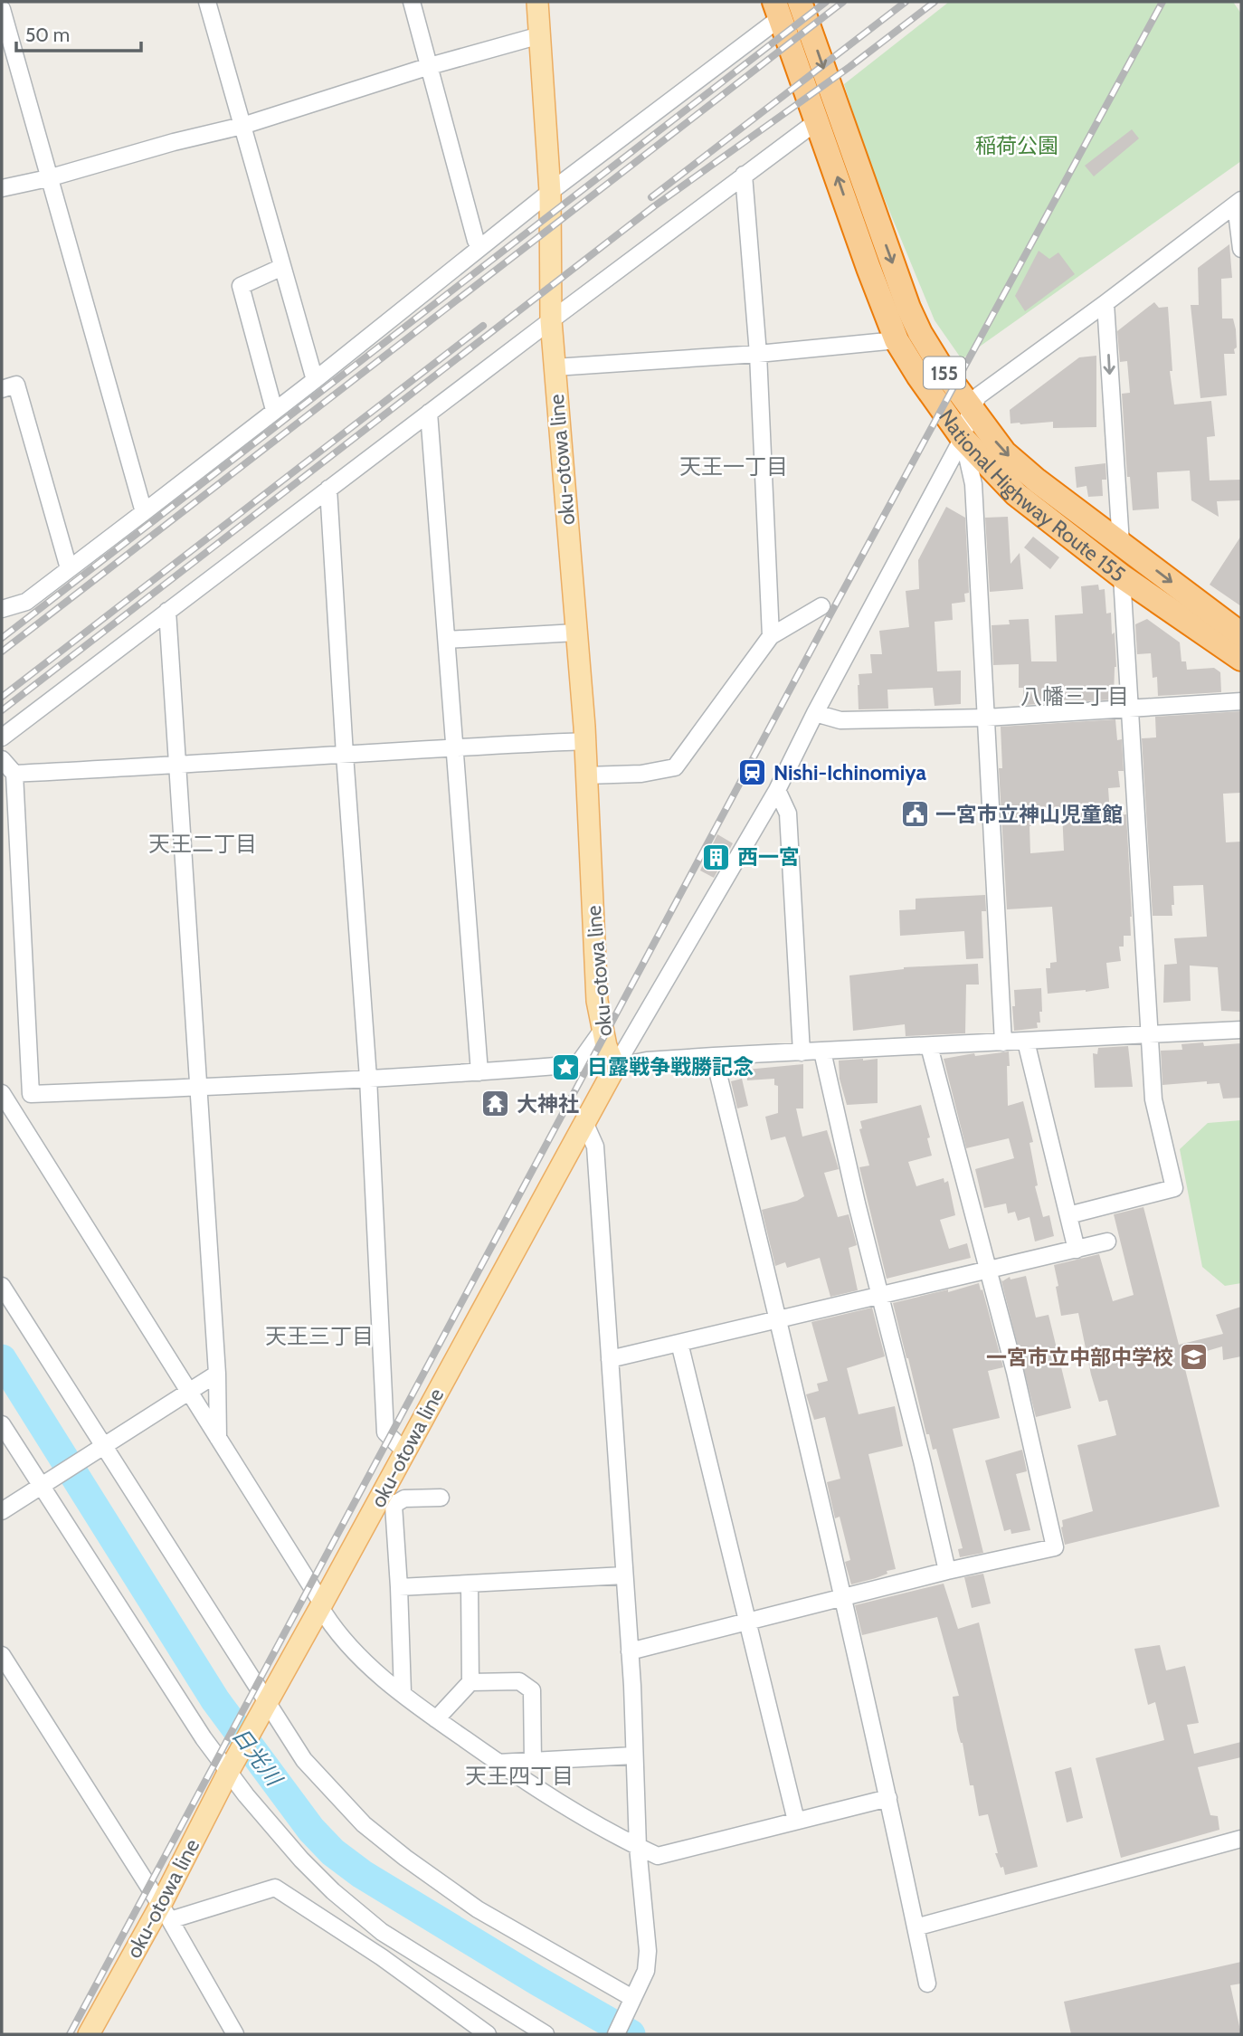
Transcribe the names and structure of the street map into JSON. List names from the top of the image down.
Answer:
{
  "streets": {
    "highway": ["155", "National Highway Route 155"],
    "main road": ["oku-otowa line"]
  },
  "districts": [
    "天王一丁目",
    "八幡三丁目",
    "天王二丁目",
    "天王三丁目",
    "天王四丁目"
  ],
  "water": ["日光川"],
  "parks": ["稲荷公園"],
  "places": {
    "station": ["Nishi-Ichinomiya"],
    "public building": ["一宮市立神山児童館"],
    "building": ["西一宮"],
    "place": ["日露戦争戦勝記念"],
    "temple": ["大神社"],
    "school or university": ["一宮市立中部中学校"]
  },
  "scale_bar": "50 m"
}
